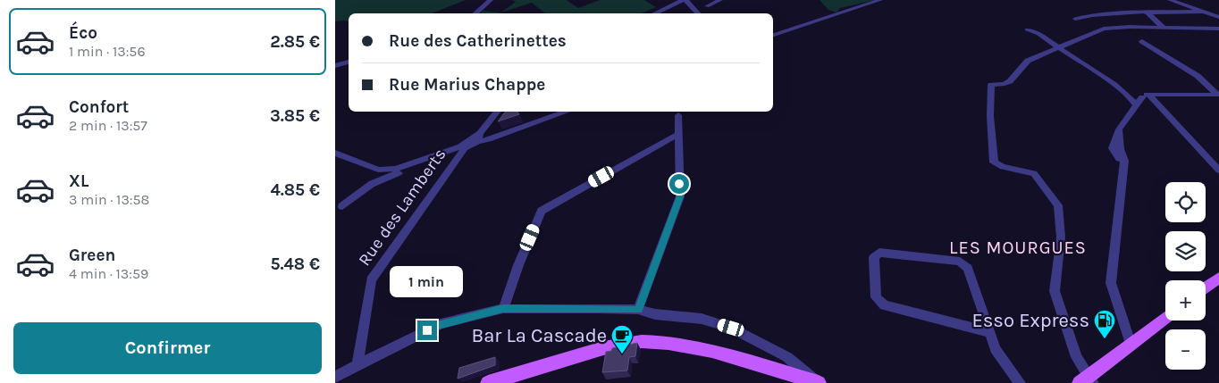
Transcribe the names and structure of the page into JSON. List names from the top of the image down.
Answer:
{
  "streets": {
    "street": ["Rue des Lamberts"]
  },
  "districts": ["LES MOURGUES"],
  "places": {
    "fuel station": ["Esso Express"],
    "cafe": ["Bar La Cascade"]
  },
  "page": {
    "list": [
      {
        "name": "Éco",
        "note": "1 min · 13:56",
        "value": "2.85 €"
      },
      {
        "name": "Confort",
        "note": "2 min · 13:57",
        "value": "3.85 €"
      },
      {
        "name": "XL",
        "note": "3 min · 13:58",
        "value": "4.85 €"
      },
      {
        "name": "Green",
        "note": "4 min · 13:59",
        "value": "5.48 €"
      }
    ],
    "banner": ["Rue des Catherinettes", "Rue Marius Chappe"],
    "map_buttons": ["+", "−"],
    "bubble": "1 min",
    "buttons": "Confirmer"
  }
}
